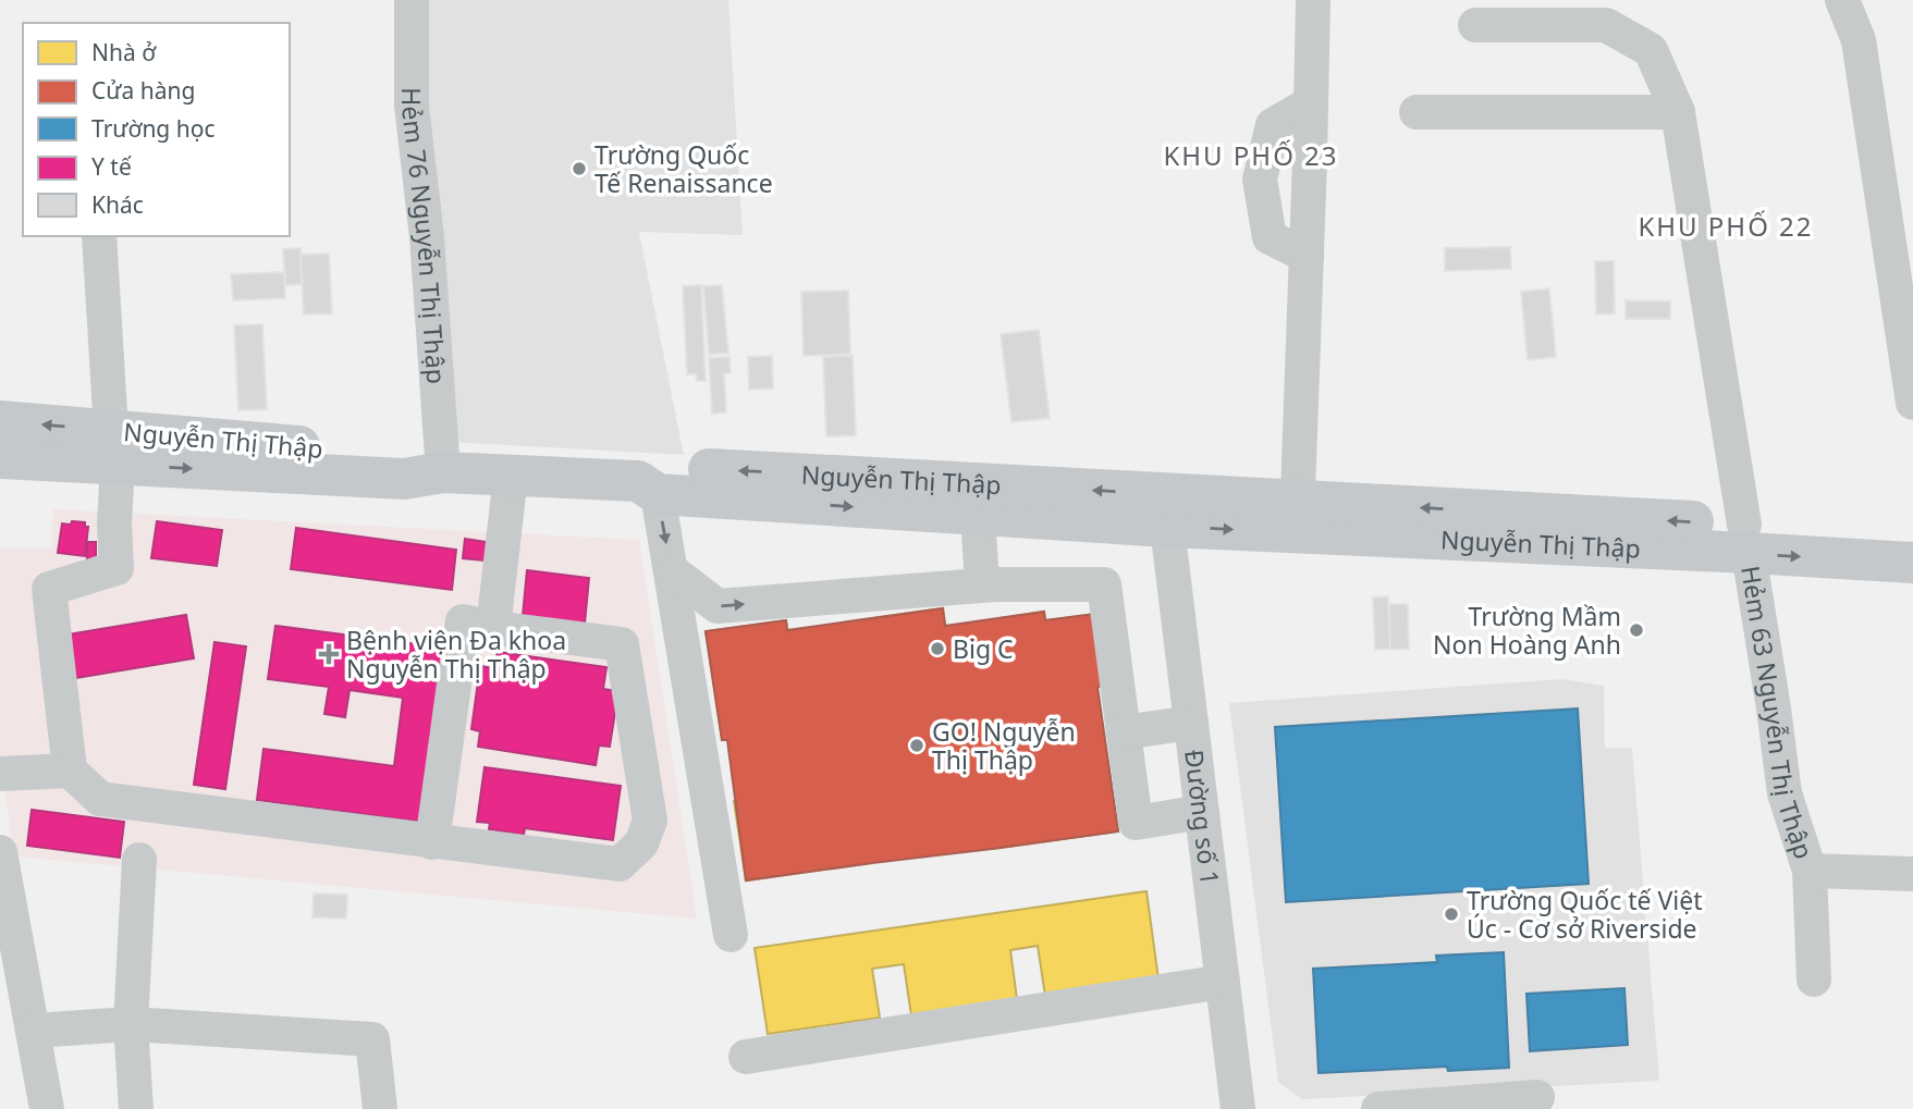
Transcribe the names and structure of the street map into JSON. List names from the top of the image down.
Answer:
{
  "streets": {
    "main road": ["Nguyễn Thị Thập"],
    "street": ["Hẻm 76 Nguyễn Thị Thập", "Hẻm 63 Nguyễn Thị Thập", "Đường số 1"]
  },
  "crossings": [
    ["Hẻm 76 Nguyễn Thị Thập", "Nguyễn Thị Thập"],
    ["Nguyễn Thị Thập", "Hẻm 63 Nguyễn Thị Thập"],
    ["Nguyễn Thị Thập", "Đường số 1"]
  ],
  "districts": ["KHU PHỐ 23", "KHU PHỐ 22"],
  "places": {
    "other": [
      "Trường Quốc Tế Renaissance",
      "Trường Mầm Non Hoàng Anh",
      "Big C",
      "GO! Nguyễn Thị Thập",
      "Trường Quốc tế Việt Úc - Cơ sở Riverside"
    ],
    "health": ["Bệnh viện Đa khoa Nguyễn Thị Thập"]
  },
  "legend": [
    "Nhà ở",
    "Cửa hàng",
    "Trường học",
    "Y tế",
    "Khác"
  ]
}
